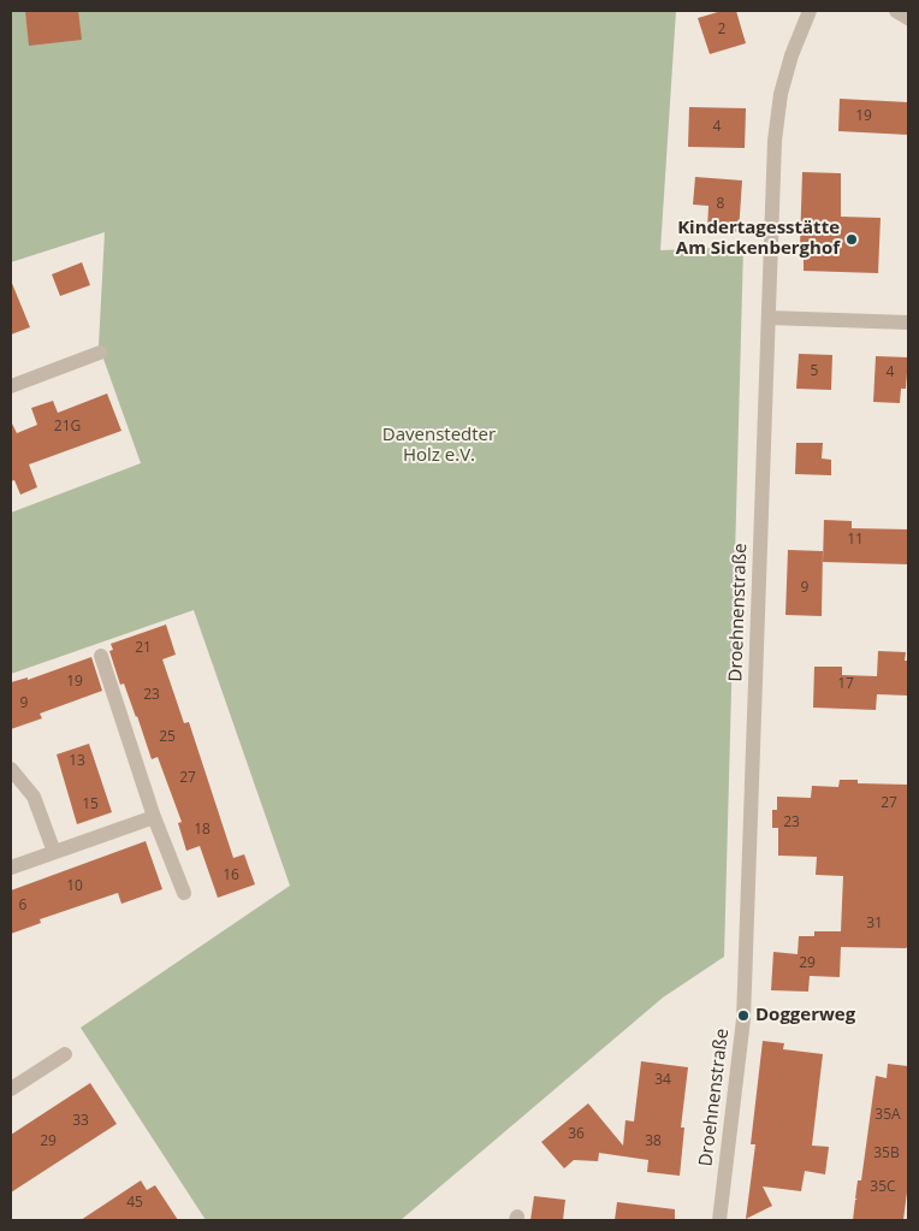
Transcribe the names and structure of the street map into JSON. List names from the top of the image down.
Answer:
{
  "streets": {
    "street": ["Droehnenstraße"]
  },
  "parks": ["Davenstedter Holz e.V."],
  "places": ["Kindertagesstätte Am Sickenberghof", "Doggerweg"],
  "house_numbers": [
    "2",
    "19",
    "4",
    "8",
    "5",
    "4",
    "21G",
    "11",
    "9",
    "21",
    "19",
    "17",
    "23",
    "9",
    "25",
    "13",
    "27",
    "27",
    "15",
    "23",
    "18",
    "16",
    "10",
    "6",
    "31",
    "29",
    "34",
    "35A",
    "33",
    "36",
    "29",
    "38",
    "35B",
    "35C",
    "45"
  ]
}
